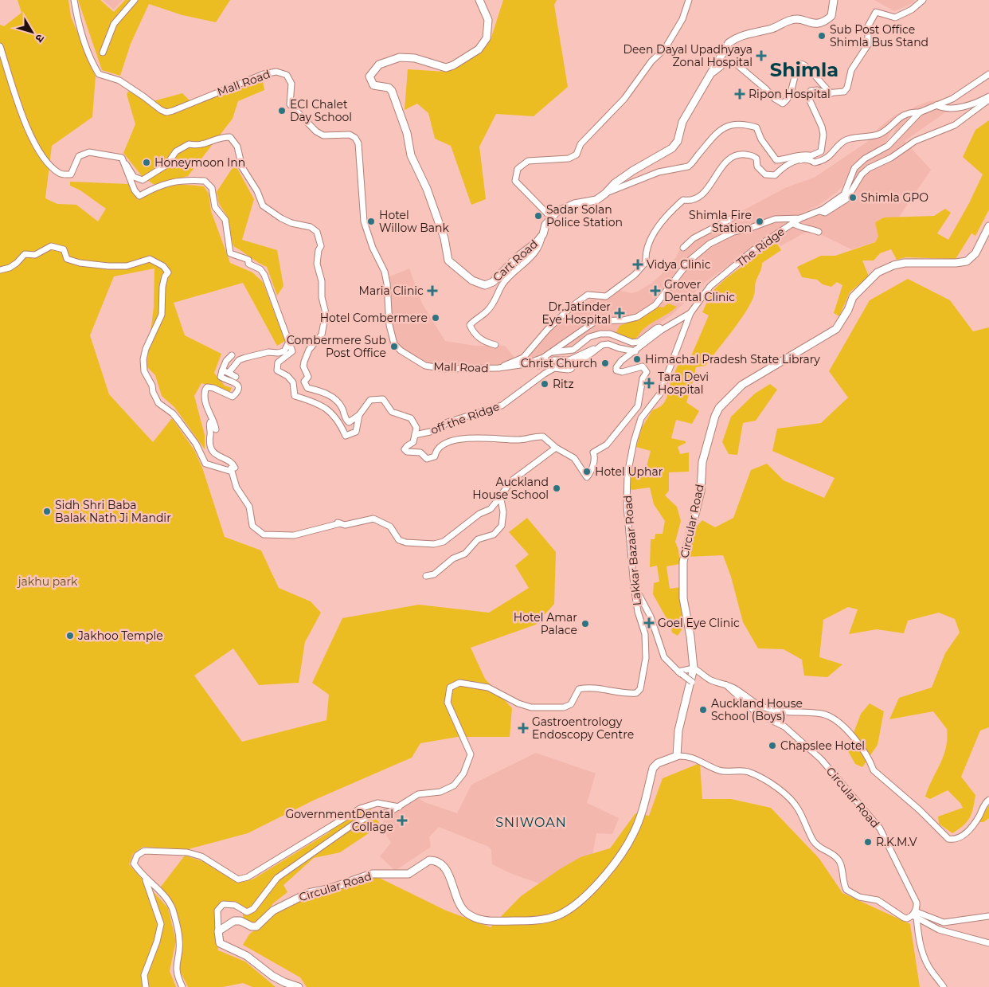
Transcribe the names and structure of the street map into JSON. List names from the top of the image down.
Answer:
{
  "streets": {
    "main road": ["Cart Road", "Circular Road"],
    "street": [
      "Mall Road",
      "The Ridge",
      "off the Ridge",
      "Lakkar Bazaar Road"
    ]
  },
  "crossings": [
    ["Mall Road", "The Ridge"],
    ["The Ridge", "Lakkar Bazaar Road"]
  ],
  "districts": ["Shimla", "SNIWOAN"],
  "parks": ["jakhu park"],
  "places": {
    "other": [
      "Sub Post Office Shimla Bus Stand",
      "ECI Chalet Day School",
      "Honeymoon Inn",
      "Shimla GPO",
      "Sadar Solan Police Station",
      "Hotel Willow Bank",
      "Shimla Fire Station",
      "Hotel Combermere",
      "Combermere Sub Post Office",
      "Himachal Pradesh State Library",
      "Christ Church",
      "Ritz",
      "Hotel Uphar",
      "Auckland House School",
      "Sidh Shri Baba Balak Nath Ji Mandir",
      "Hotel Amar Palace",
      "Jakhoo Temple",
      "Auckland House School (Boys)",
      "Chapslee Hotel",
      "R.K.M.V"
    ],
    "health": [
      "Deen Dayal Upadhyaya Zonal Hospital",
      "Ripon Hospital",
      "Vidya Clinic",
      "Maria Clinic",
      "Grover Dental Clinic",
      "Dr.Jatinder Eye Hospital",
      "Tara Devi Hospital",
      "Goel Eye Clinic",
      "Gastroentrology Endoscopy Centre",
      "GovernmentDental Collage"
    ]
  },
  "north": "bottom right"
}
